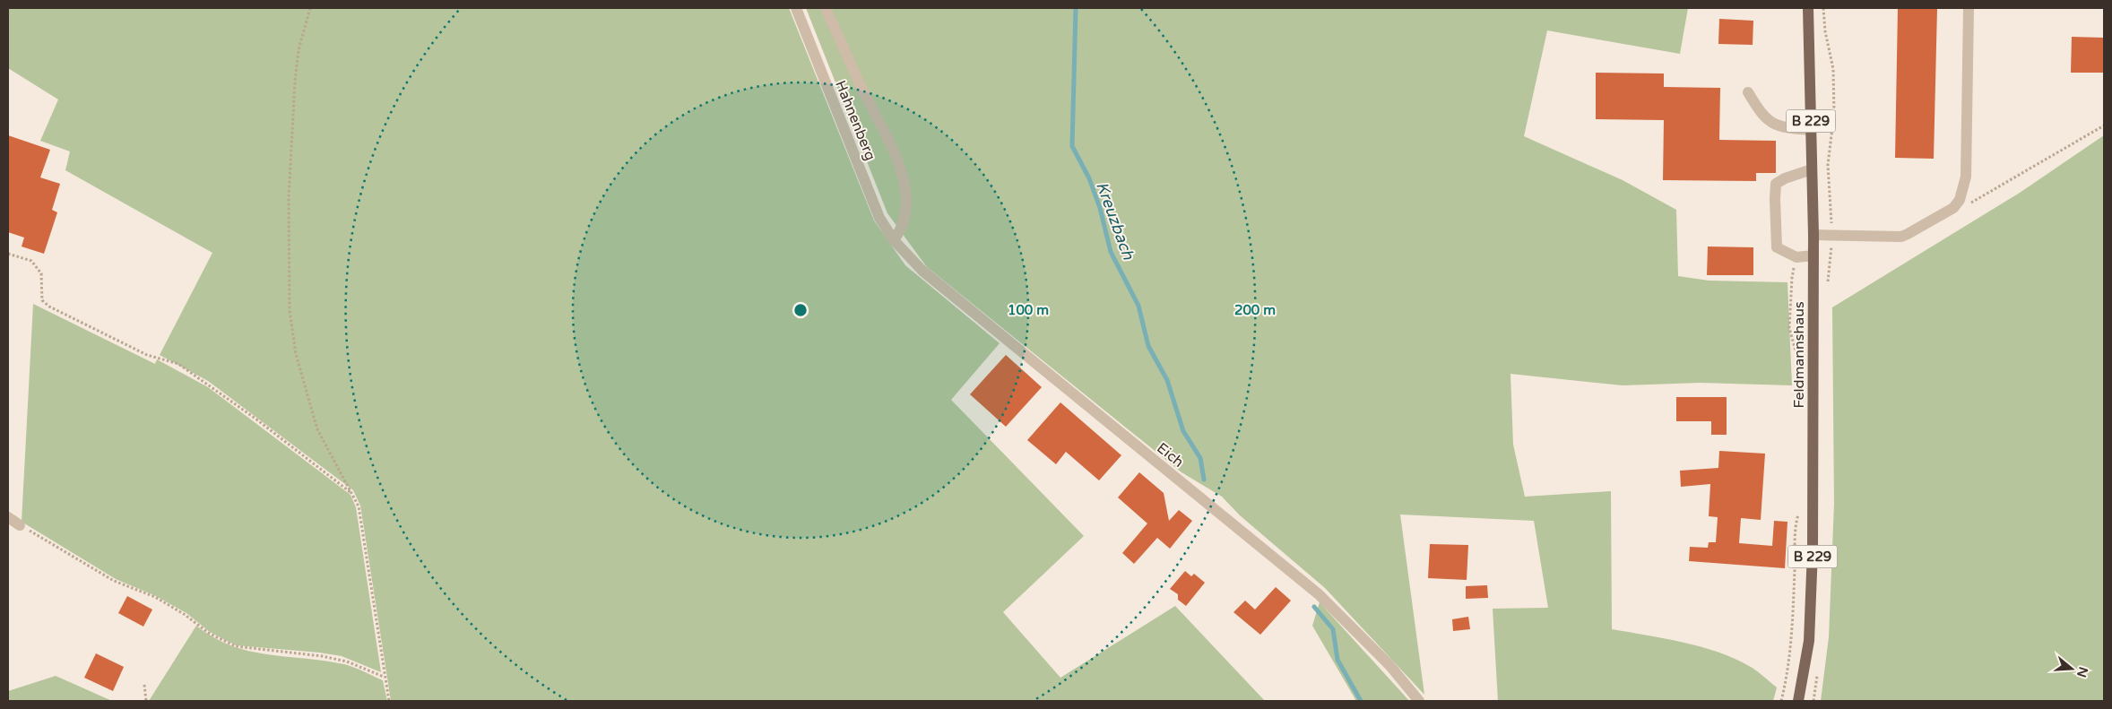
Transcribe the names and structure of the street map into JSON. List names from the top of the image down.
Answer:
{
  "streets": {
    "main road": ["B 229", "Feldmannshaus"],
    "street": ["Hahnenberg", "Eich"]
  },
  "crossings": [
    ["Hahnenberg", "Eich"]
  ],
  "water": ["Kreuzbach"],
  "north": "right",
  "rings": ["100 m", "200 m"]
}
